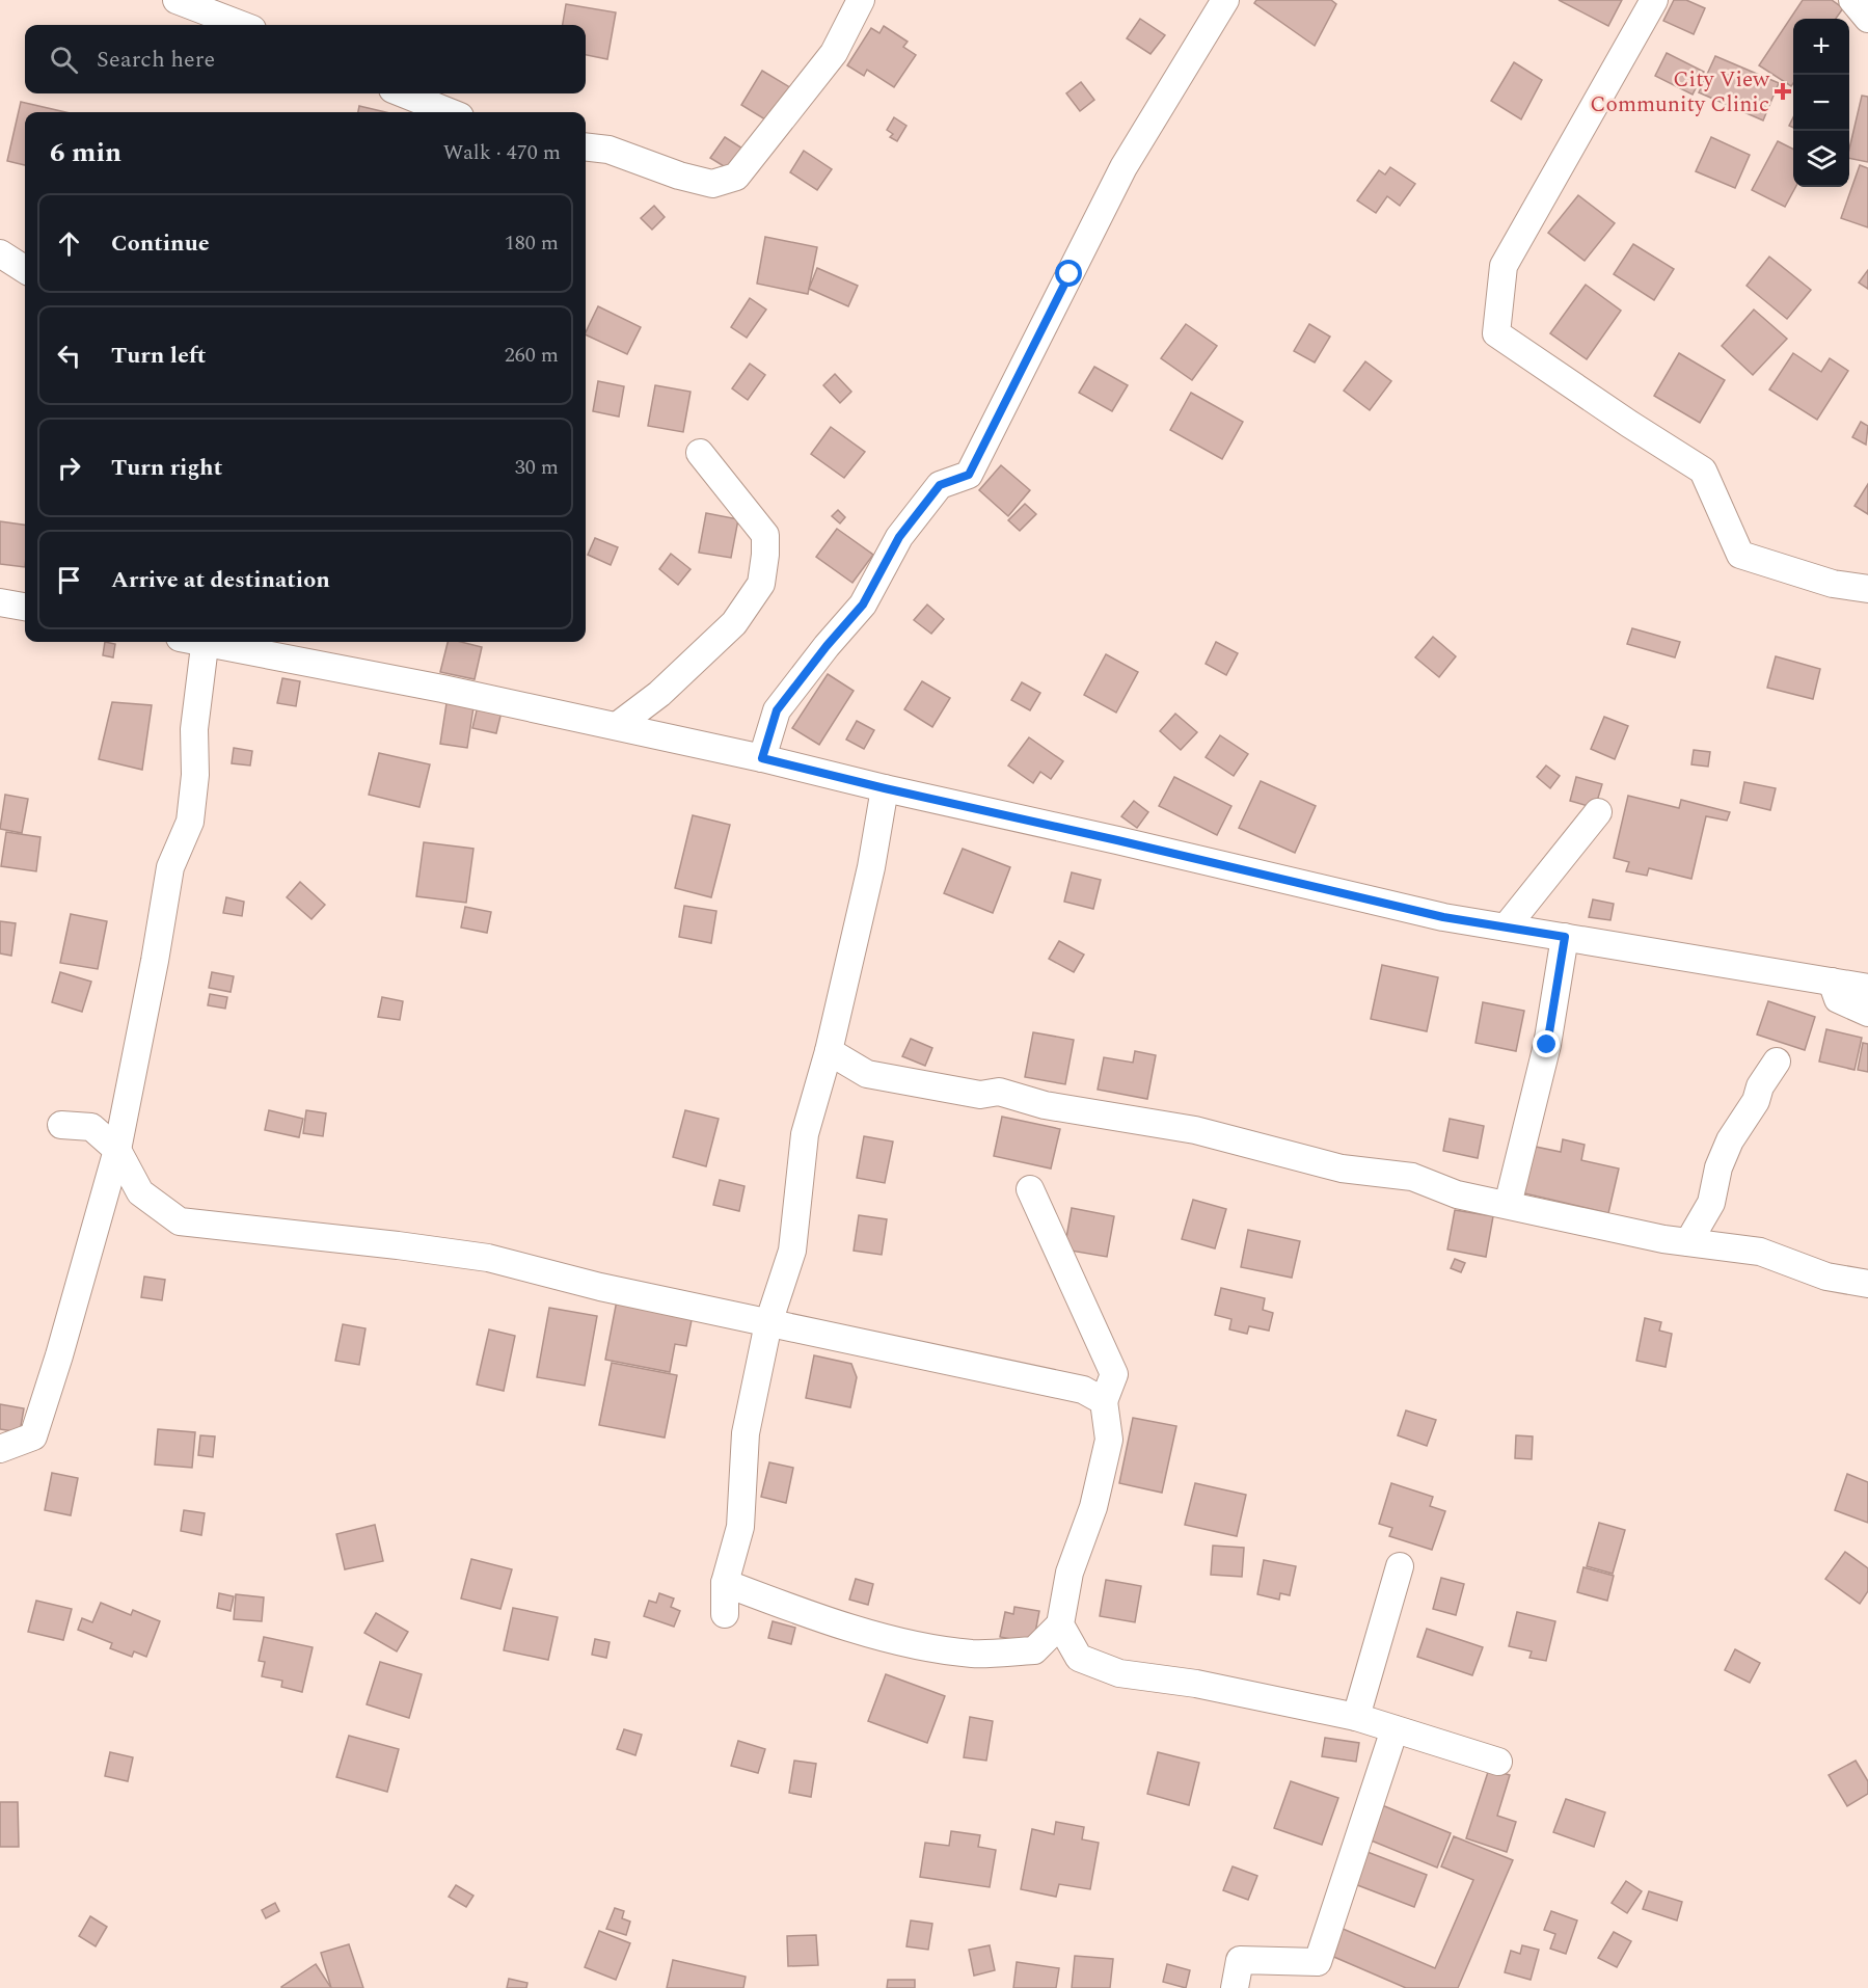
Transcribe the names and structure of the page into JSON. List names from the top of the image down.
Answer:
{
  "places": {
    "health": ["City View Community Clinic"]
  },
  "page": {
    "map_buttons": ["+", "−"],
    "search": "Search here",
    "heading": ["6 min", "Walk · 470 m"],
    "list": [
      ["Continue", "180 m"],
      ["Turn left", "260 m"],
      ["Turn right", "30 m"],
      "Arrive at destination"
    ]
  }
}
